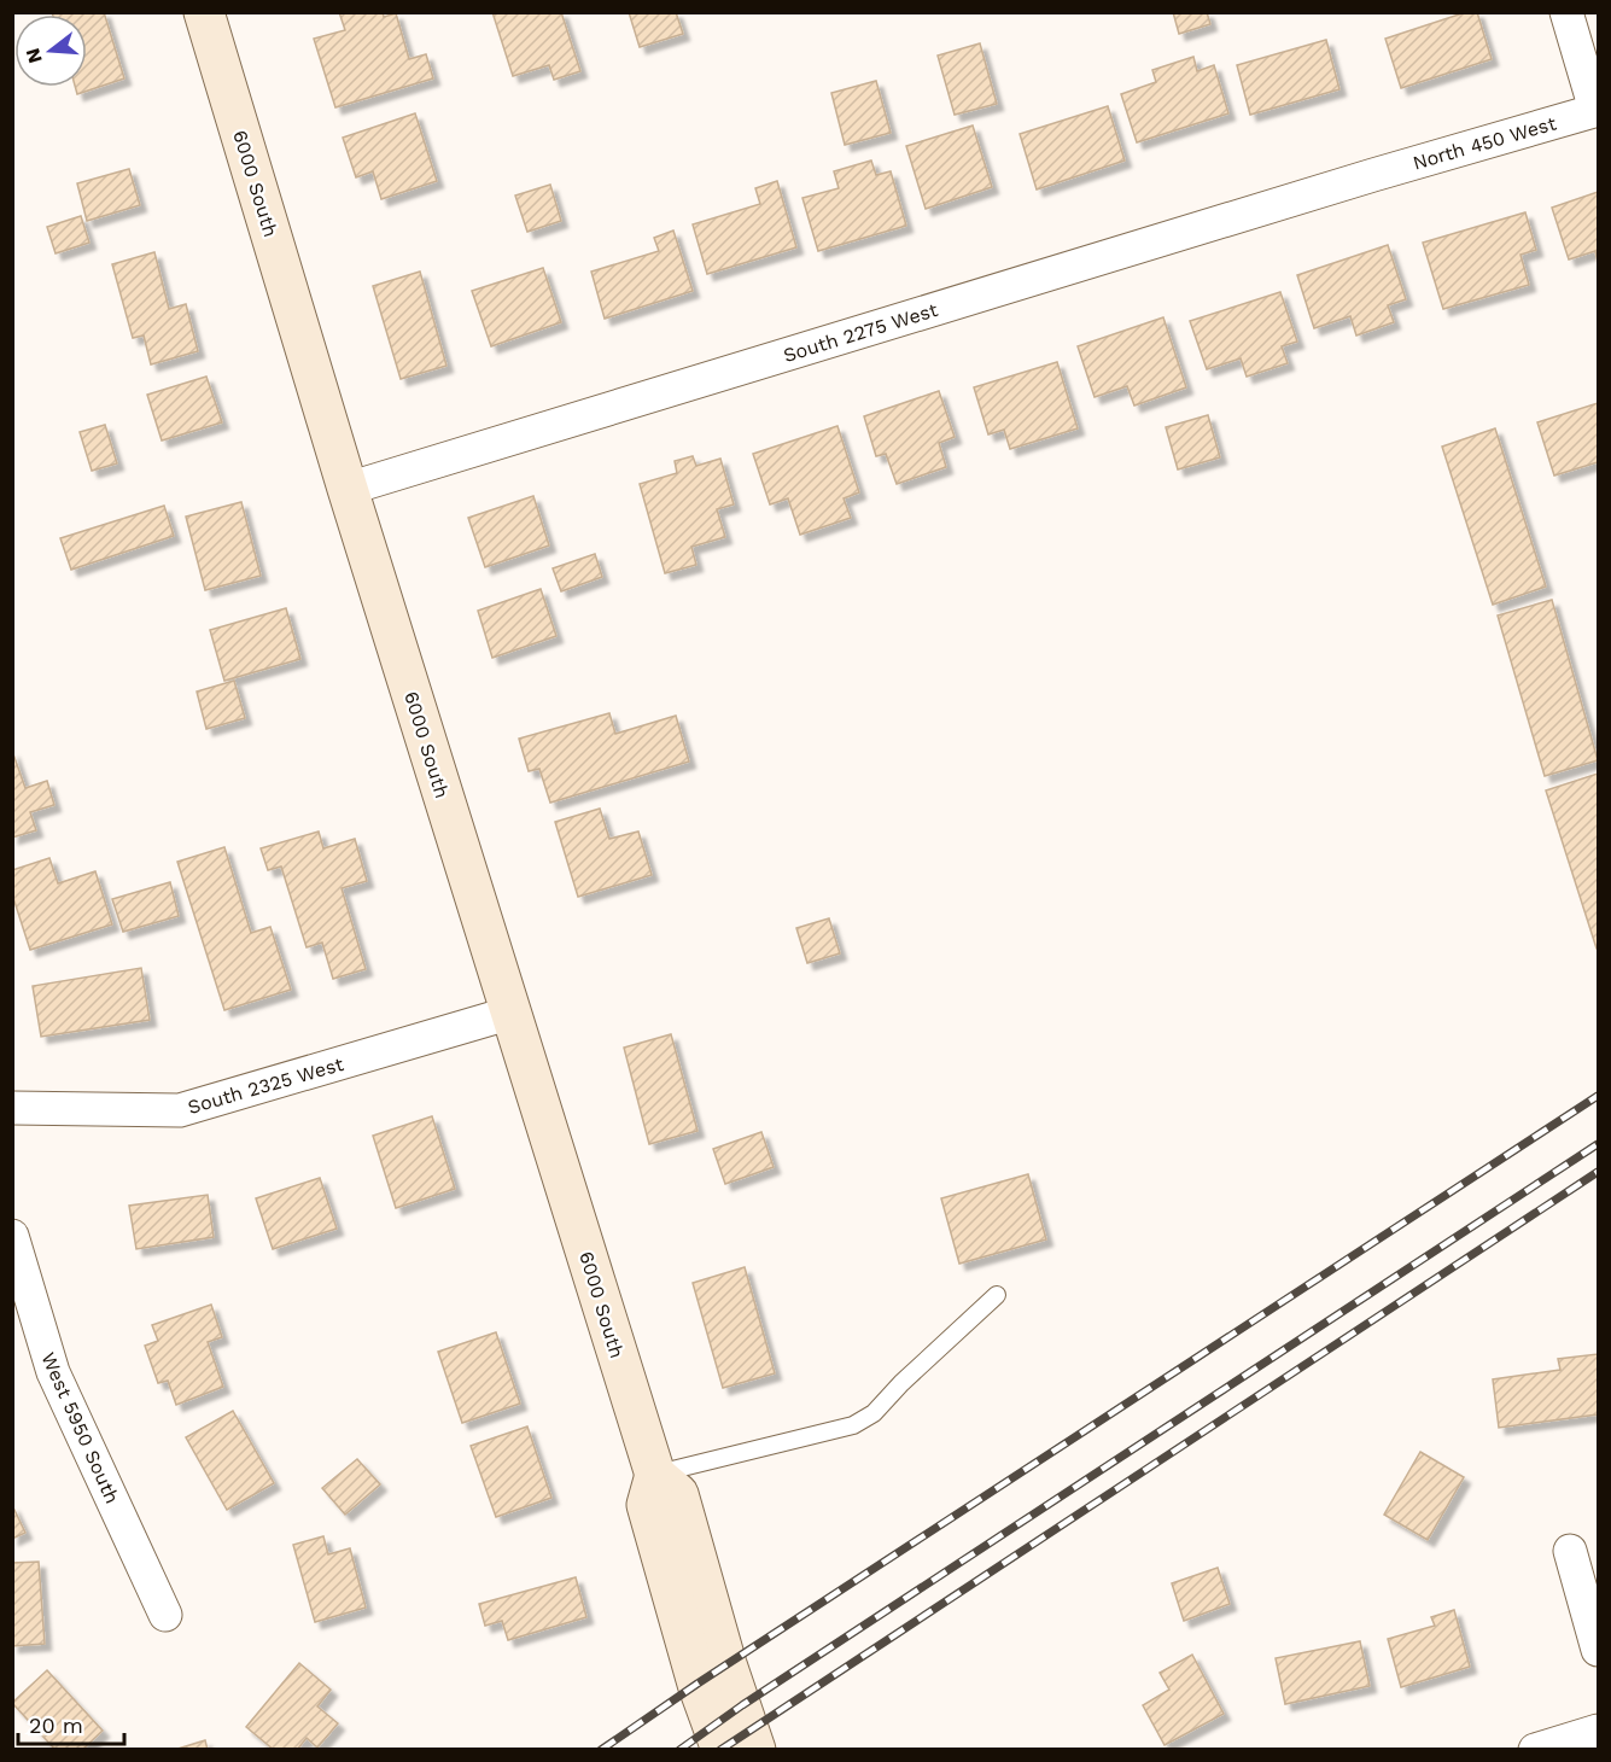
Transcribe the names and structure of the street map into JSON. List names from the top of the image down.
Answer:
{
  "streets": {
    "street": [
      "North 450 West",
      "6000 South",
      "South 2275 West",
      "South 2325 West",
      "West 5950 South"
    ]
  },
  "crossings": [
    ["North 450 West", "South 2275 West"],
    ["6000 South", "South 2275 West"],
    ["6000 South", "South 2325 West"]
  ],
  "scale_bar": "20 m",
  "north": "left"
}
